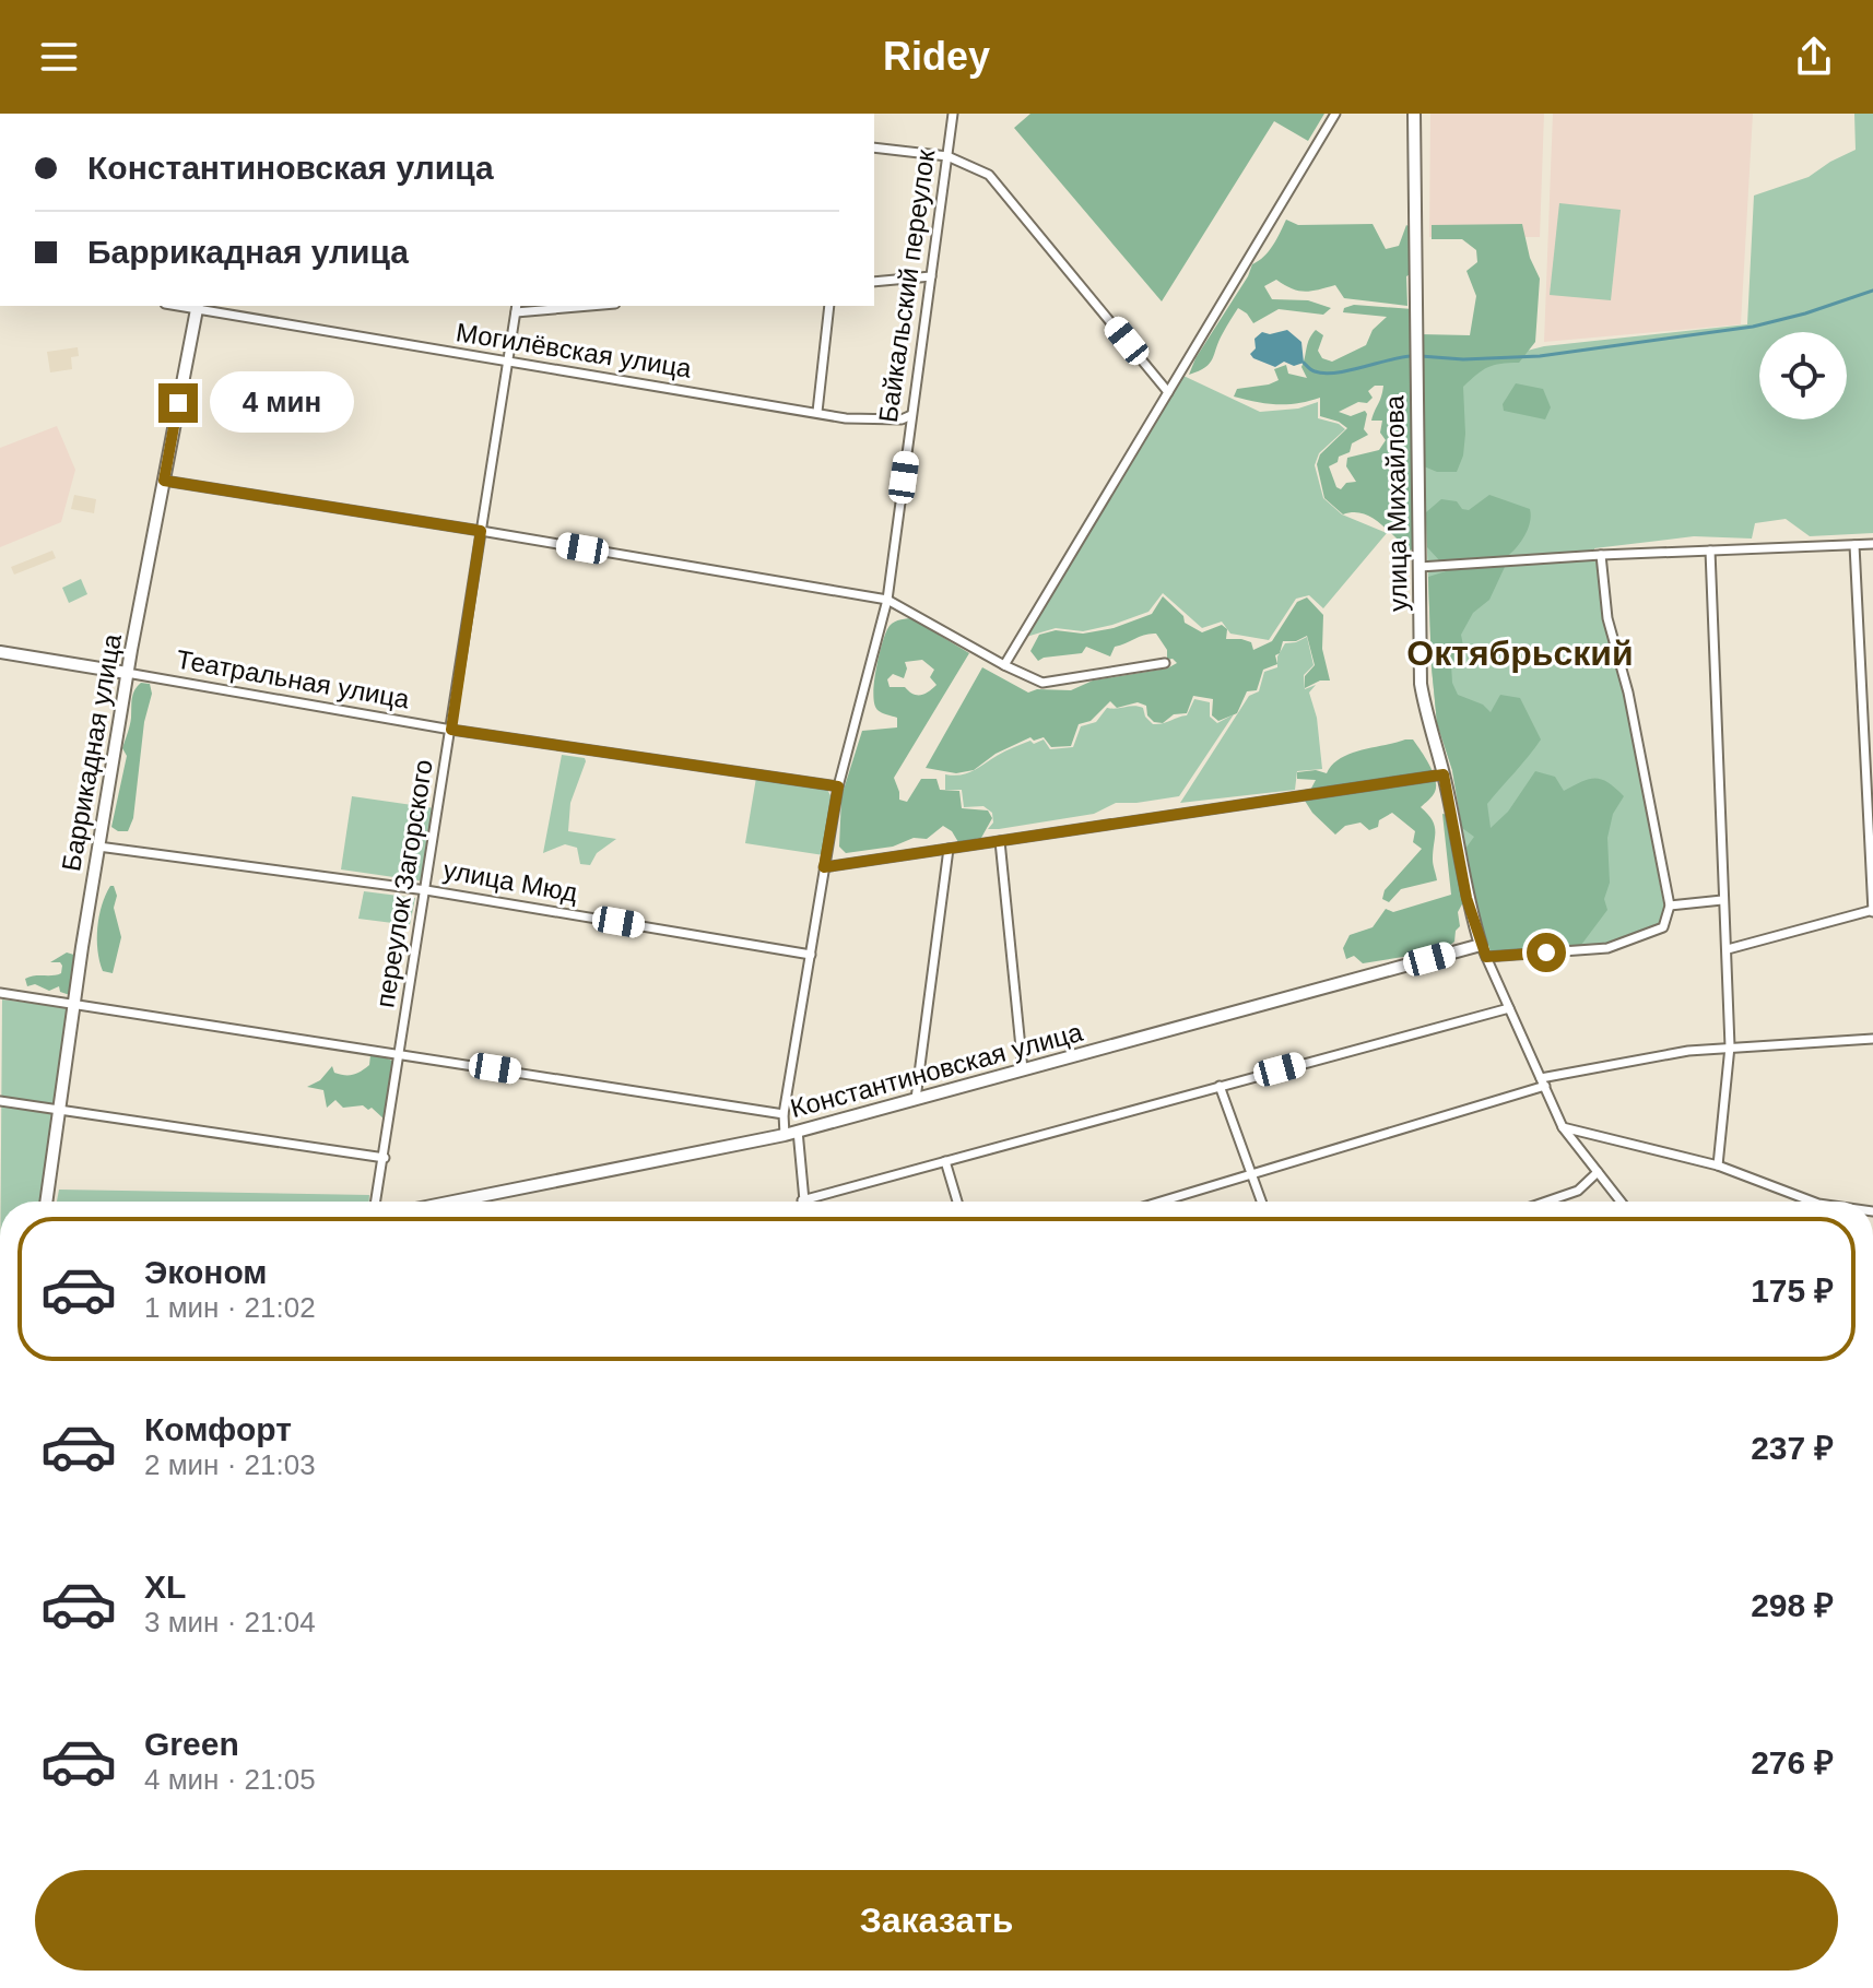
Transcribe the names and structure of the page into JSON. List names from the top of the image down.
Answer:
{
  "streets": {
    "street": [
      "Байкальский переулок",
      "Могилёвская улица",
      "улица Михайлова",
      "Театральная улица",
      "Баррикадная улица",
      "улица Мюд",
      "переулок Загорского",
      "Константиновская улица"
    ]
  },
  "crossings": [
    ["Байкальский переулок", "Могилёвская улица"],
    ["Байкальский переулок", "Театральная улица"],
    ["Байкальский переулок", "улица Мюд"],
    ["Байкальский переулок", "Константиновская улица"],
    ["Могилёвская улица", "Баррикадная улица"],
    ["Могилёвская улица", "переулок Загорского"],
    ["улица Михайлова", "Константиновская улица"],
    ["Театральная улица", "Баррикадная улица"],
    ["Театральная улица", "переулок Загорского"],
    ["Баррикадная улица", "улица Мюд"],
    ["улица Мюд", "переулок Загорского"]
  ],
  "districts": ["Октябрьский"],
  "page": {
    "header": "Ridey",
    "banner": ["Константиновская улица", "Баррикадная улица"],
    "bubble": "4 мин",
    "list": [
      {
        "name": "Эконом",
        "note": "1 мин · 21:02",
        "value": "175 ₽"
      },
      {
        "name": "Комфорт",
        "note": "2 мин · 21:03",
        "value": "237 ₽"
      },
      {
        "name": "XL",
        "note": "3 мин · 21:04",
        "value": "298 ₽"
      },
      {
        "name": "Green",
        "note": "4 мин · 21:05",
        "value": "276 ₽"
      }
    ],
    "buttons": "Заказать"
  }
}
